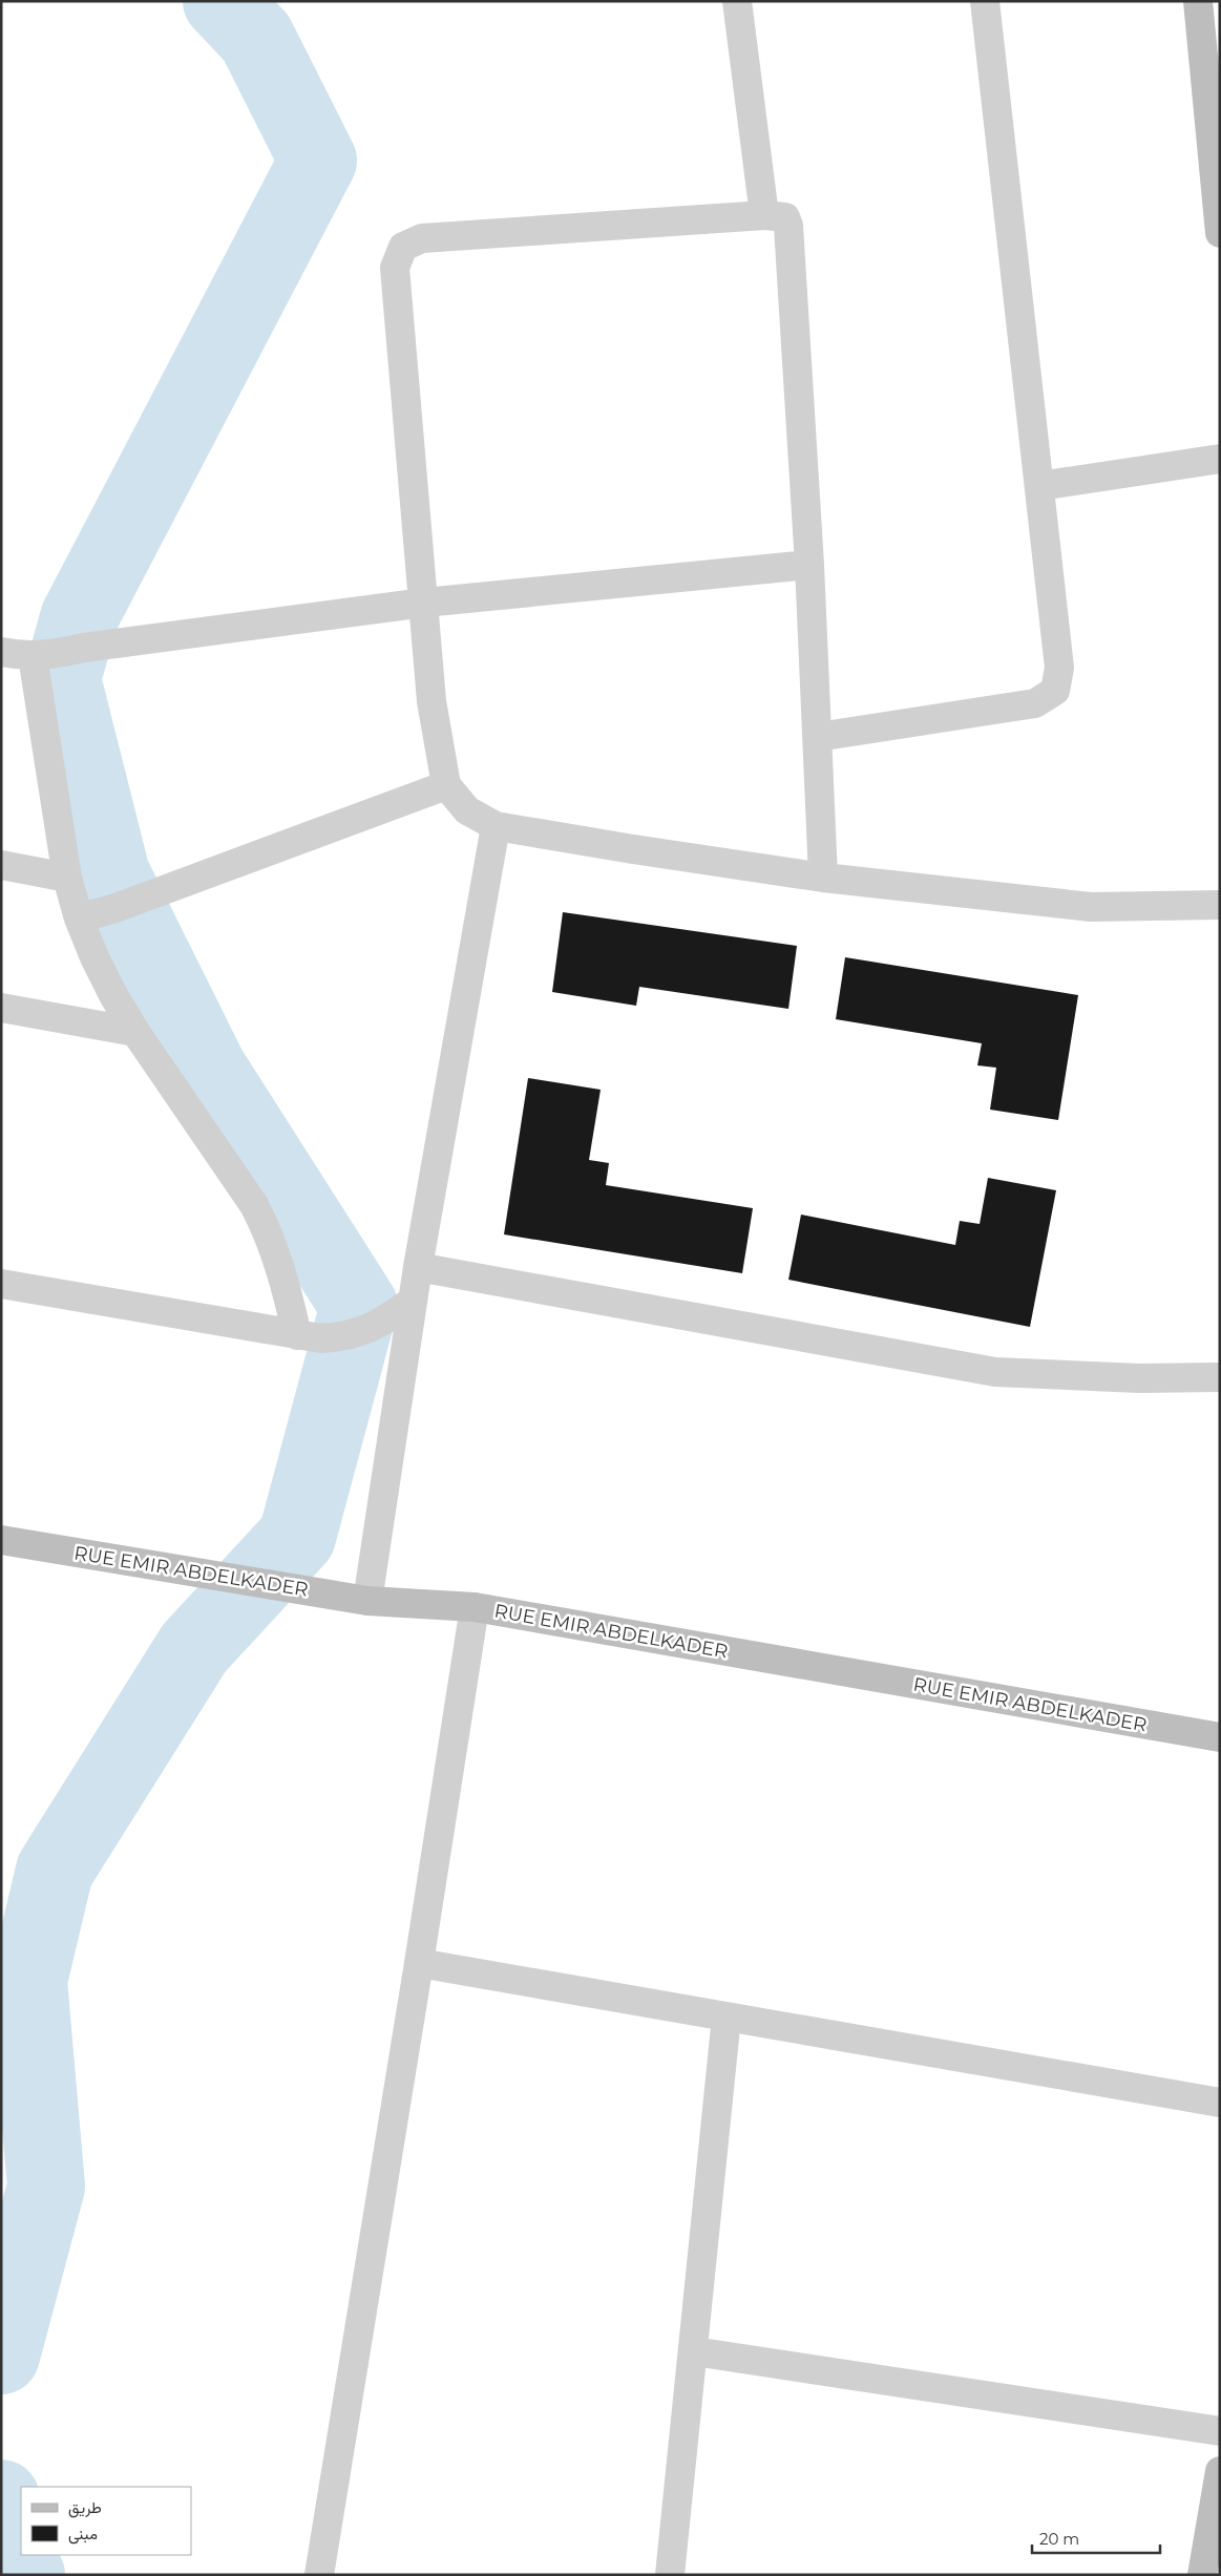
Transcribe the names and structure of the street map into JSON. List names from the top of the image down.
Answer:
{
  "streets": {
    "main road": ["RUE EMIR ABDELKADER"]
  },
  "legend": ["طريق", "مبنى"],
  "scale_bar": "20 m"
}
